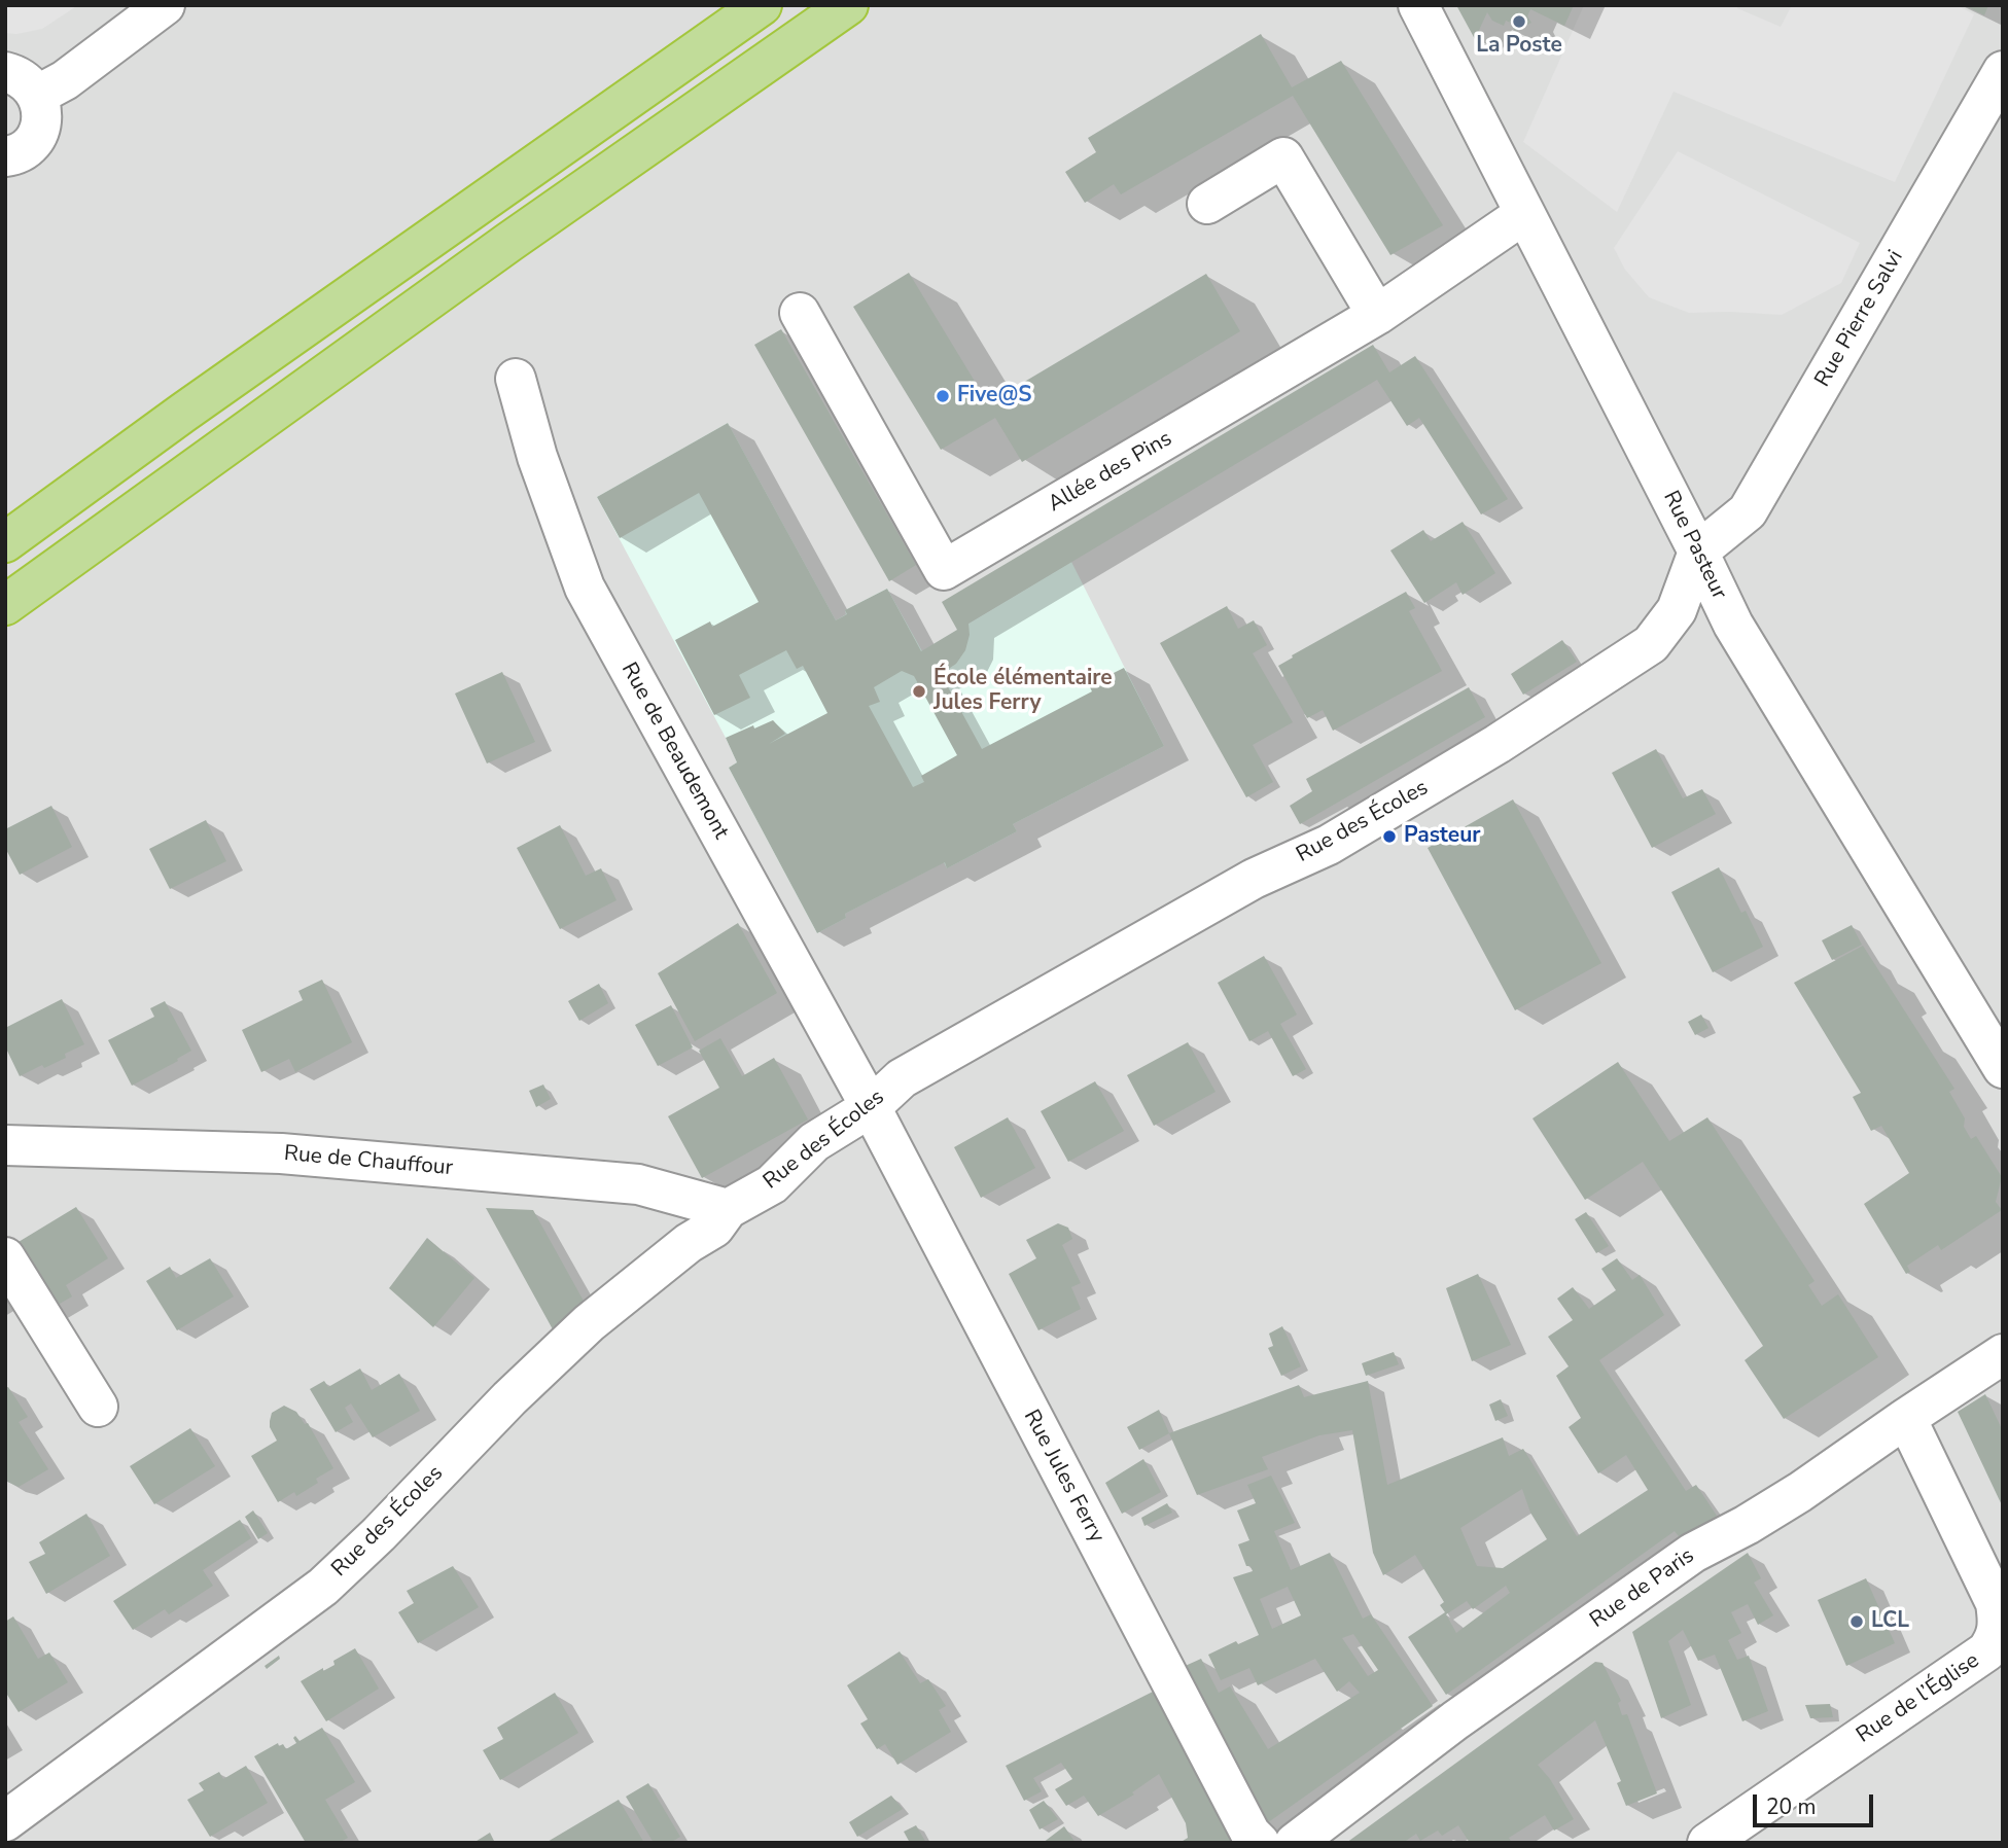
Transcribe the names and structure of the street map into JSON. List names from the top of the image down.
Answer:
{
  "streets": {
    "street": [
      "Rue Pierre Salvi",
      "Allée des Pins",
      "Rue Pasteur",
      "Rue de Beaudemont",
      "Rue des Écoles",
      "Rue de Chauffour",
      "Rue Jules Ferry",
      "Rue de Paris",
      "Rue de l’Église"
    ]
  },
  "crossings": [
    ["Rue Pierre Salvi", "Rue Pasteur"],
    ["Rue Pierre Salvi", "Rue des Écoles"],
    ["Allée des Pins", "Rue Pasteur"],
    ["Rue Pasteur", "Rue des Écoles"],
    ["Rue de Beaudemont", "Rue des Écoles"],
    ["Rue de Beaudemont", "Rue Jules Ferry"],
    ["Rue des Écoles", "Rue de Chauffour"],
    ["Rue des Écoles", "Rue Jules Ferry"],
    ["Rue de Paris", "Rue de l’Église"]
  ],
  "places": [
    "La Poste",
    "Five@S",
    "École élémentaire Jules Ferry",
    "Pasteur",
    "LCL"
  ],
  "scale_bar": "20 m"
}
